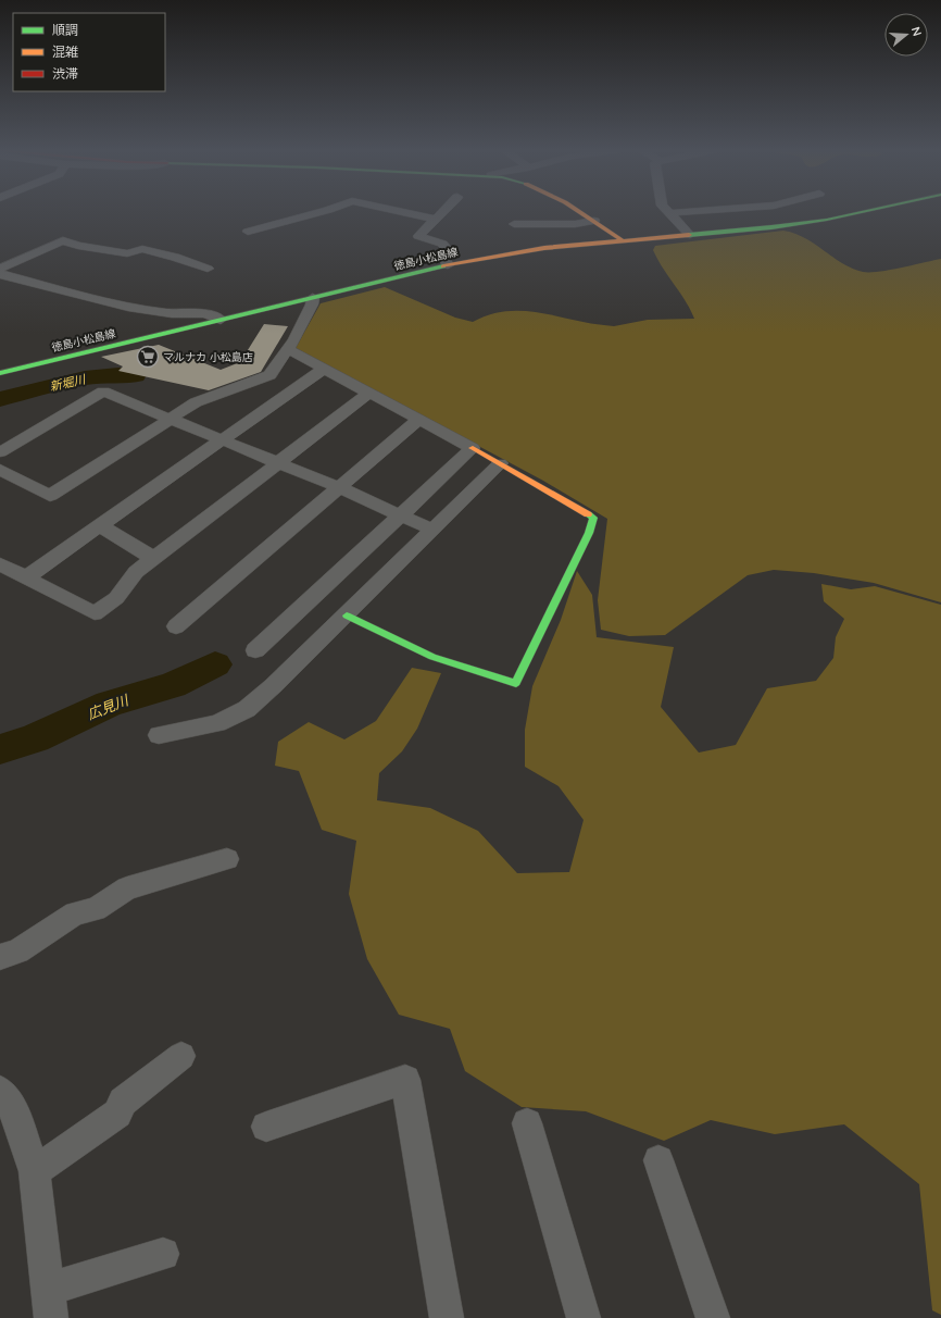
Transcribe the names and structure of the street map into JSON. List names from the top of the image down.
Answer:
{
  "streets": {
    "main road": ["徳島小松島線"]
  },
  "water": ["新堀川", "広見川"],
  "places": {
    "supermarket": ["マルナカ 小松島店"]
  },
  "legend": ["順調", "混雑", "渋滞"],
  "north": "right"
}
